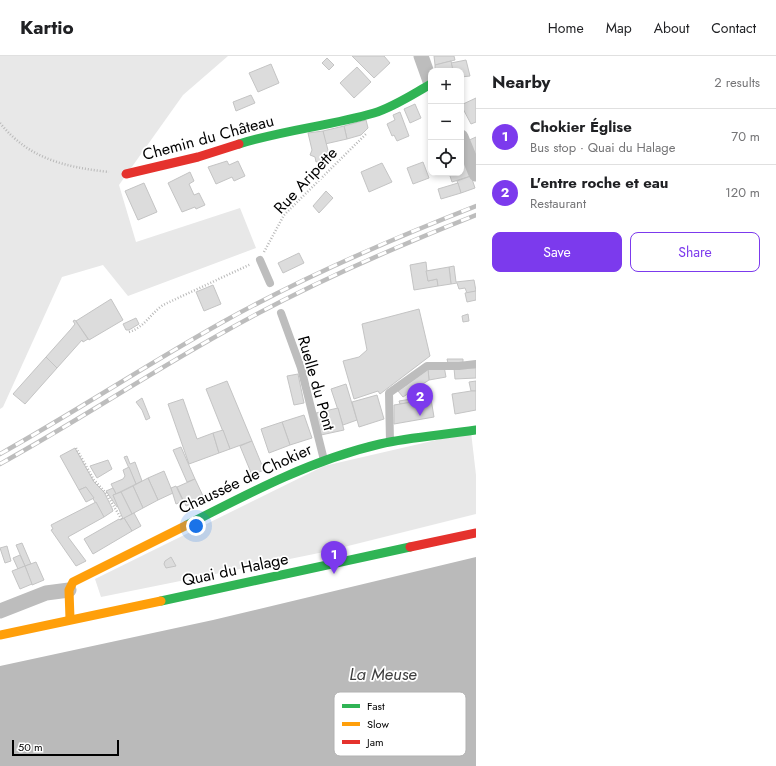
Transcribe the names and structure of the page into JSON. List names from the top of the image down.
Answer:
{
  "streets": {
    "street": ["Chemin du Château", "Chaussée de Chokier", "Quai du Halage"],
    "lane": ["Ruelle du Pont"],
    "path": ["Rue Aripette"]
  },
  "crossings": [
    ["Chemin du Château", "Rue Aripette"],
    ["Ruelle du Pont", "Chaussée de Chokier"]
  ],
  "water": ["La Meuse"],
  "legend": ["Fast", "Slow", "Jam"],
  "scale_bar": "50 m",
  "page": {
    "header": "Kartio",
    "nav": [
      "Home",
      "Map",
      "About",
      "Contact"
    ],
    "heading": ["Nearby", "2 results"],
    "map_buttons": ["+", "−"],
    "list": [
      {
        "mark": "1",
        "name": "Chokier Église",
        "note": "Bus stop · Quai du Halage",
        "value": "70 m"
      },
      {
        "mark": "2",
        "name": "L'entre roche et eau",
        "note": "Restaurant",
        "value": "120 m"
      }
    ],
    "buttons": ["Save", "Share"],
    "pins": ["2", "1"],
    "scale": "50 m"
  }
}
